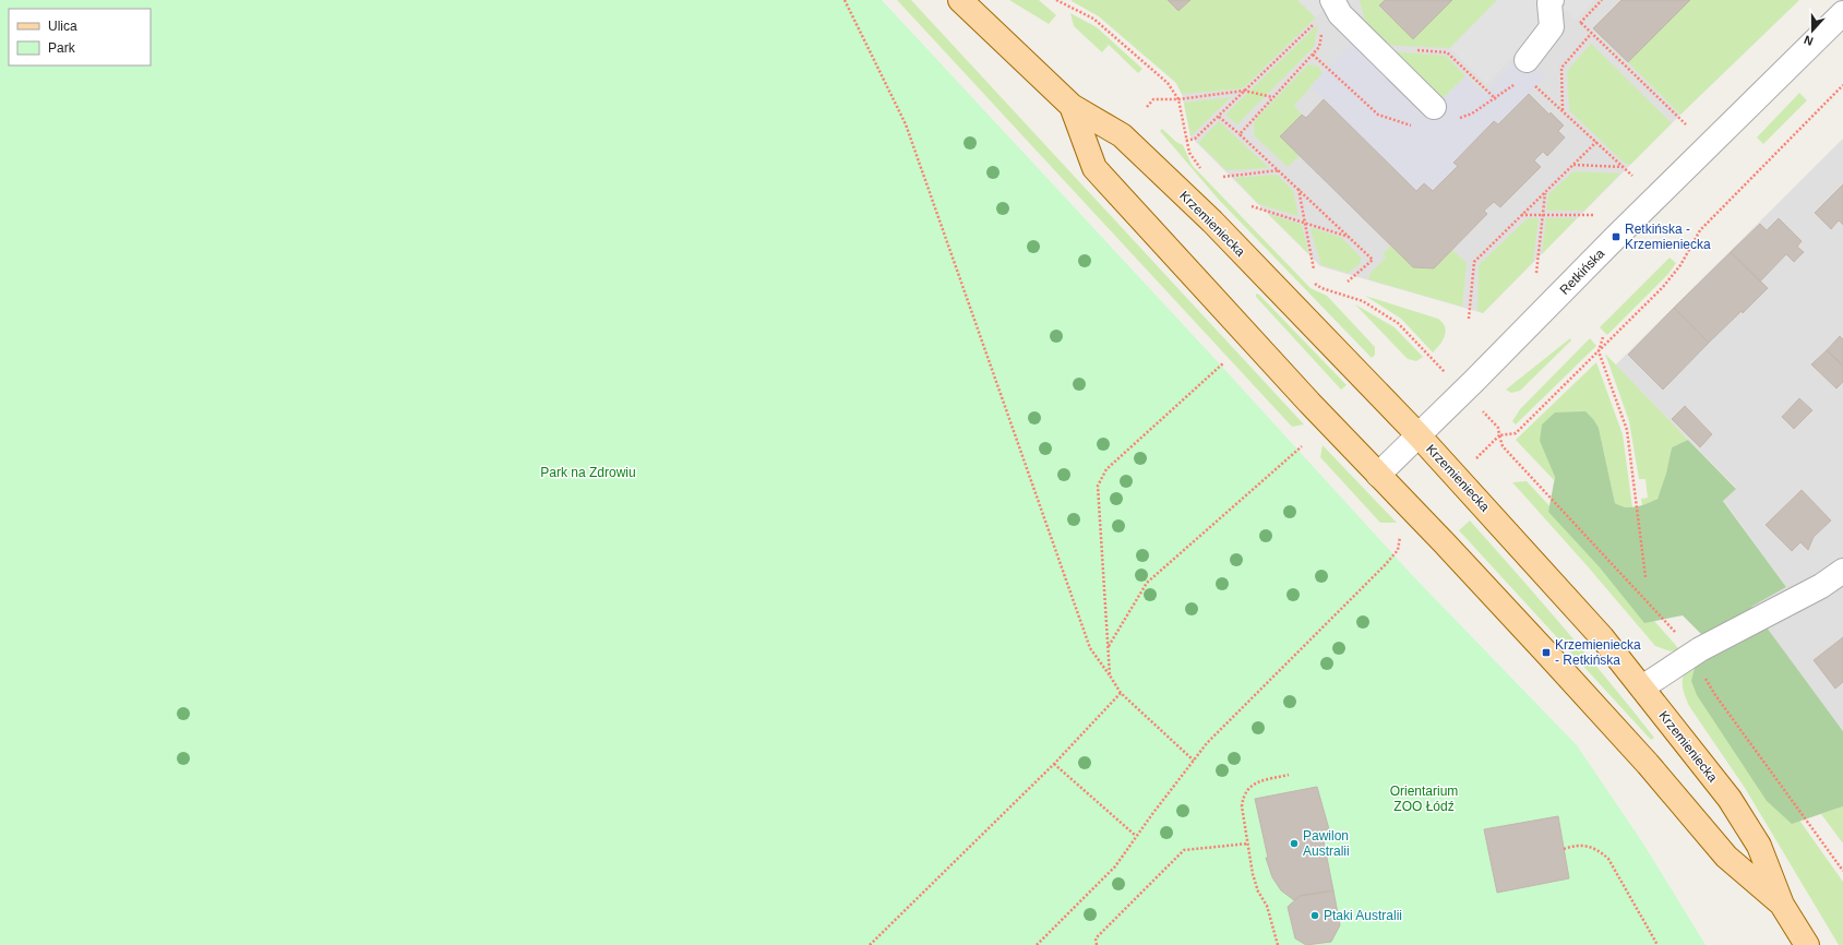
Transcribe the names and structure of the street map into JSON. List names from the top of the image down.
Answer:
{
  "streets": {
    "main road": ["Krzemieniecka"],
    "street": ["Retkińska"]
  },
  "crossings": [
    ["Krzemieniecka", "Retkińska"]
  ],
  "parks": ["Park na Zdrowiu", "Orientarium ZOO Łódź"],
  "places": {
    "transit": ["Retkińska - Krzemieniecka", "Krzemieniecka - Retkińska"],
    "other": ["Pawilon Australii", "Ptaki Australii"]
  },
  "legend": ["Ulica", "Park"],
  "north": "bottom"
}
